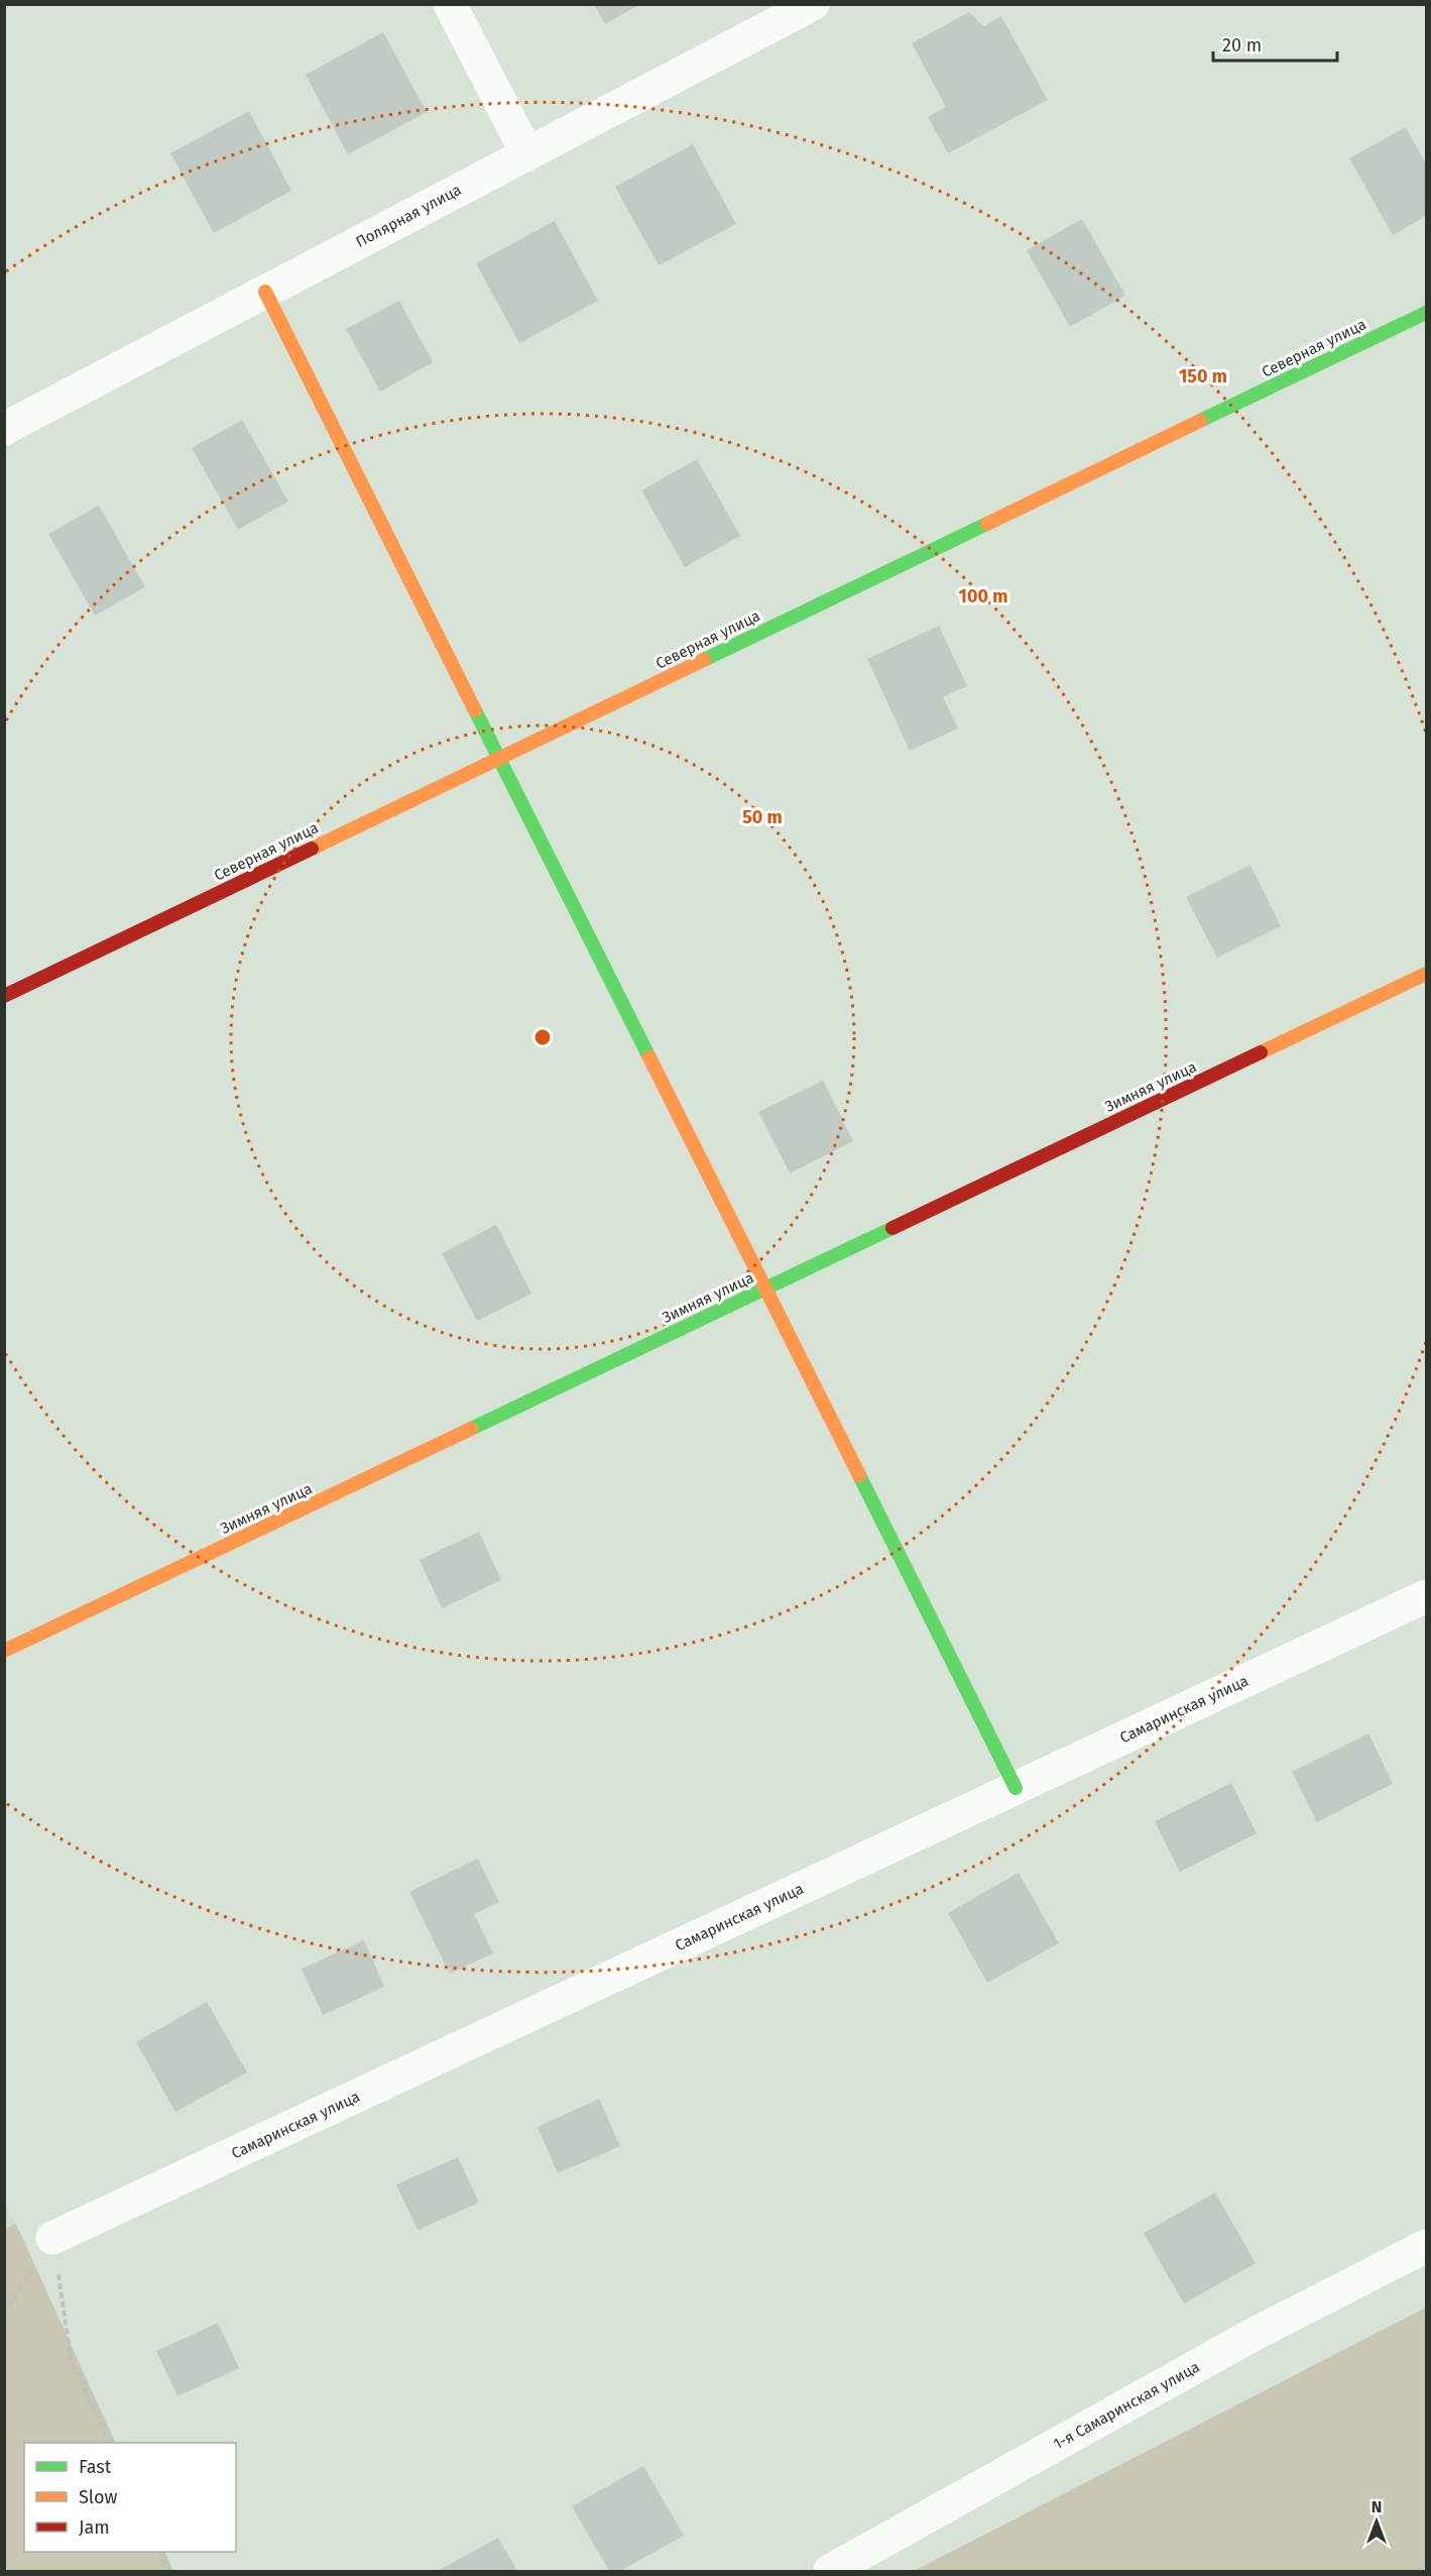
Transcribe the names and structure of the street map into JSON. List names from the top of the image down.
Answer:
{
  "streets": {
    "street": [
      "Полярная улица",
      "Северная улица",
      "Зимняя улица",
      "Самаринская улица",
      "1-я Самаринская улица"
    ]
  },
  "legend": ["Fast", "Slow", "Jam"],
  "scale_bar": "20 m",
  "north": "top",
  "rings": ["150 m", "100 m", "50 m"]
}
